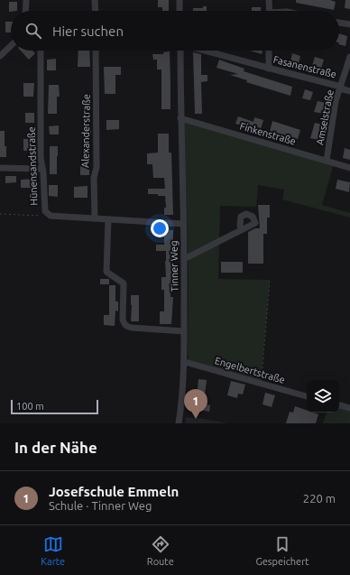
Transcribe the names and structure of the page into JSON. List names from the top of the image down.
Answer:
{
  "streets": {
    "street": [
      "Fasanenstraße",
      "Amselstraße",
      "Alexanderstraße",
      "Finkenstraße",
      "Hünensandstraße",
      "Tinner Weg",
      "Engelbertstraße"
    ]
  },
  "crossings": [
    ["Fasanenstraße", "Amselstraße"],
    ["Amselstraße", "Finkenstraße"],
    ["Finkenstraße", "Tinner Weg"],
    ["Tinner Weg", "Engelbertstraße"]
  ],
  "scale_bar": "100 m",
  "page": {
    "search": "Hier suchen",
    "pins": "1",
    "scale": "100 m",
    "heading": "In der Nähe",
    "list": [
      {
        "mark": "1",
        "name": "Josefschule Emmeln",
        "note": "Schule · Tinner Weg",
        "value": "220 m"
      }
    ],
    "nav": ["Karte", "Route", "Gespeichert"]
  }
}
